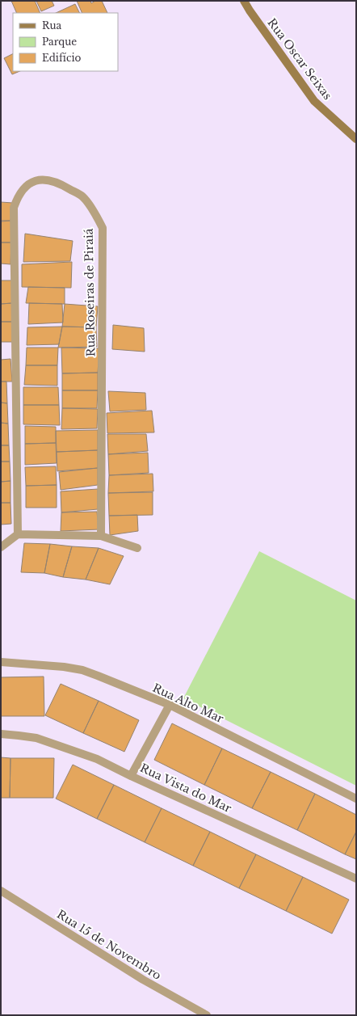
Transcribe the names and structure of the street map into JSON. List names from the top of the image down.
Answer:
{
  "streets": {
    "main road": ["Rua Oscar Seixas"],
    "street": [
      "Rua Roseiras de Piraiá",
      "Rua Alto Mar",
      "Rua Vista do Mar",
      "Rua 15 de Novembro"
    ]
  },
  "legend": ["Rua", "Parque", "Edifício"]
}
